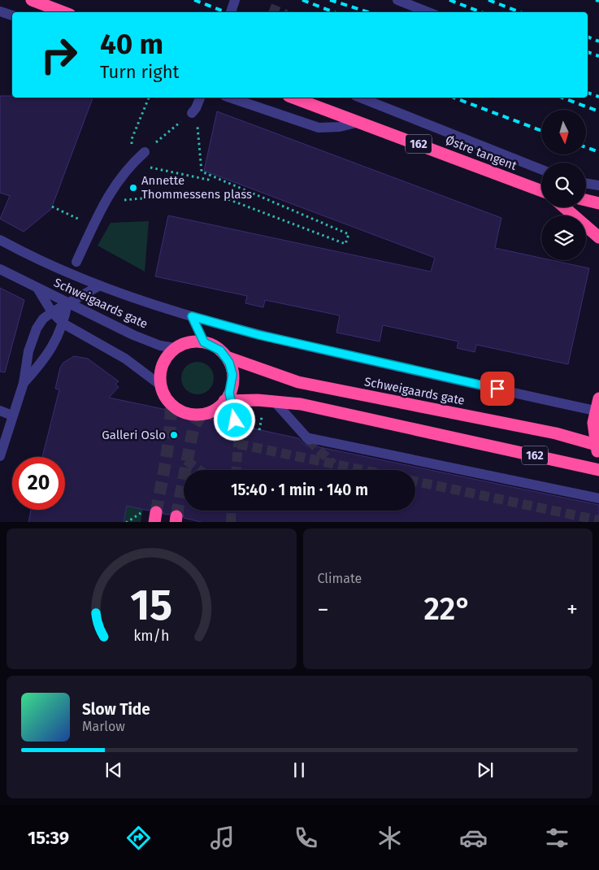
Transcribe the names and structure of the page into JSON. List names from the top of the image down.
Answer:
{
  "streets": {
    "highway": ["162", "Østre tangent", "Schweigaards gate"]
  },
  "crossings": [
    ["162", "Schweigaards gate"]
  ],
  "places": ["Annette Thommessens plass", "Galleri Oslo"],
  "north": "bottom",
  "page": {
    "turn": ["40 m", "Turn right"],
    "limit": "20",
    "trip": "15:40 · 1 min · 140 m",
    "tile": "Climate",
    "heat": ["−", "22°", "+"],
    "song": ["Slow Tide", "Marlow"],
    "tabs": "15:39",
    "gauge": ["15", "km/h"]
  }
}
